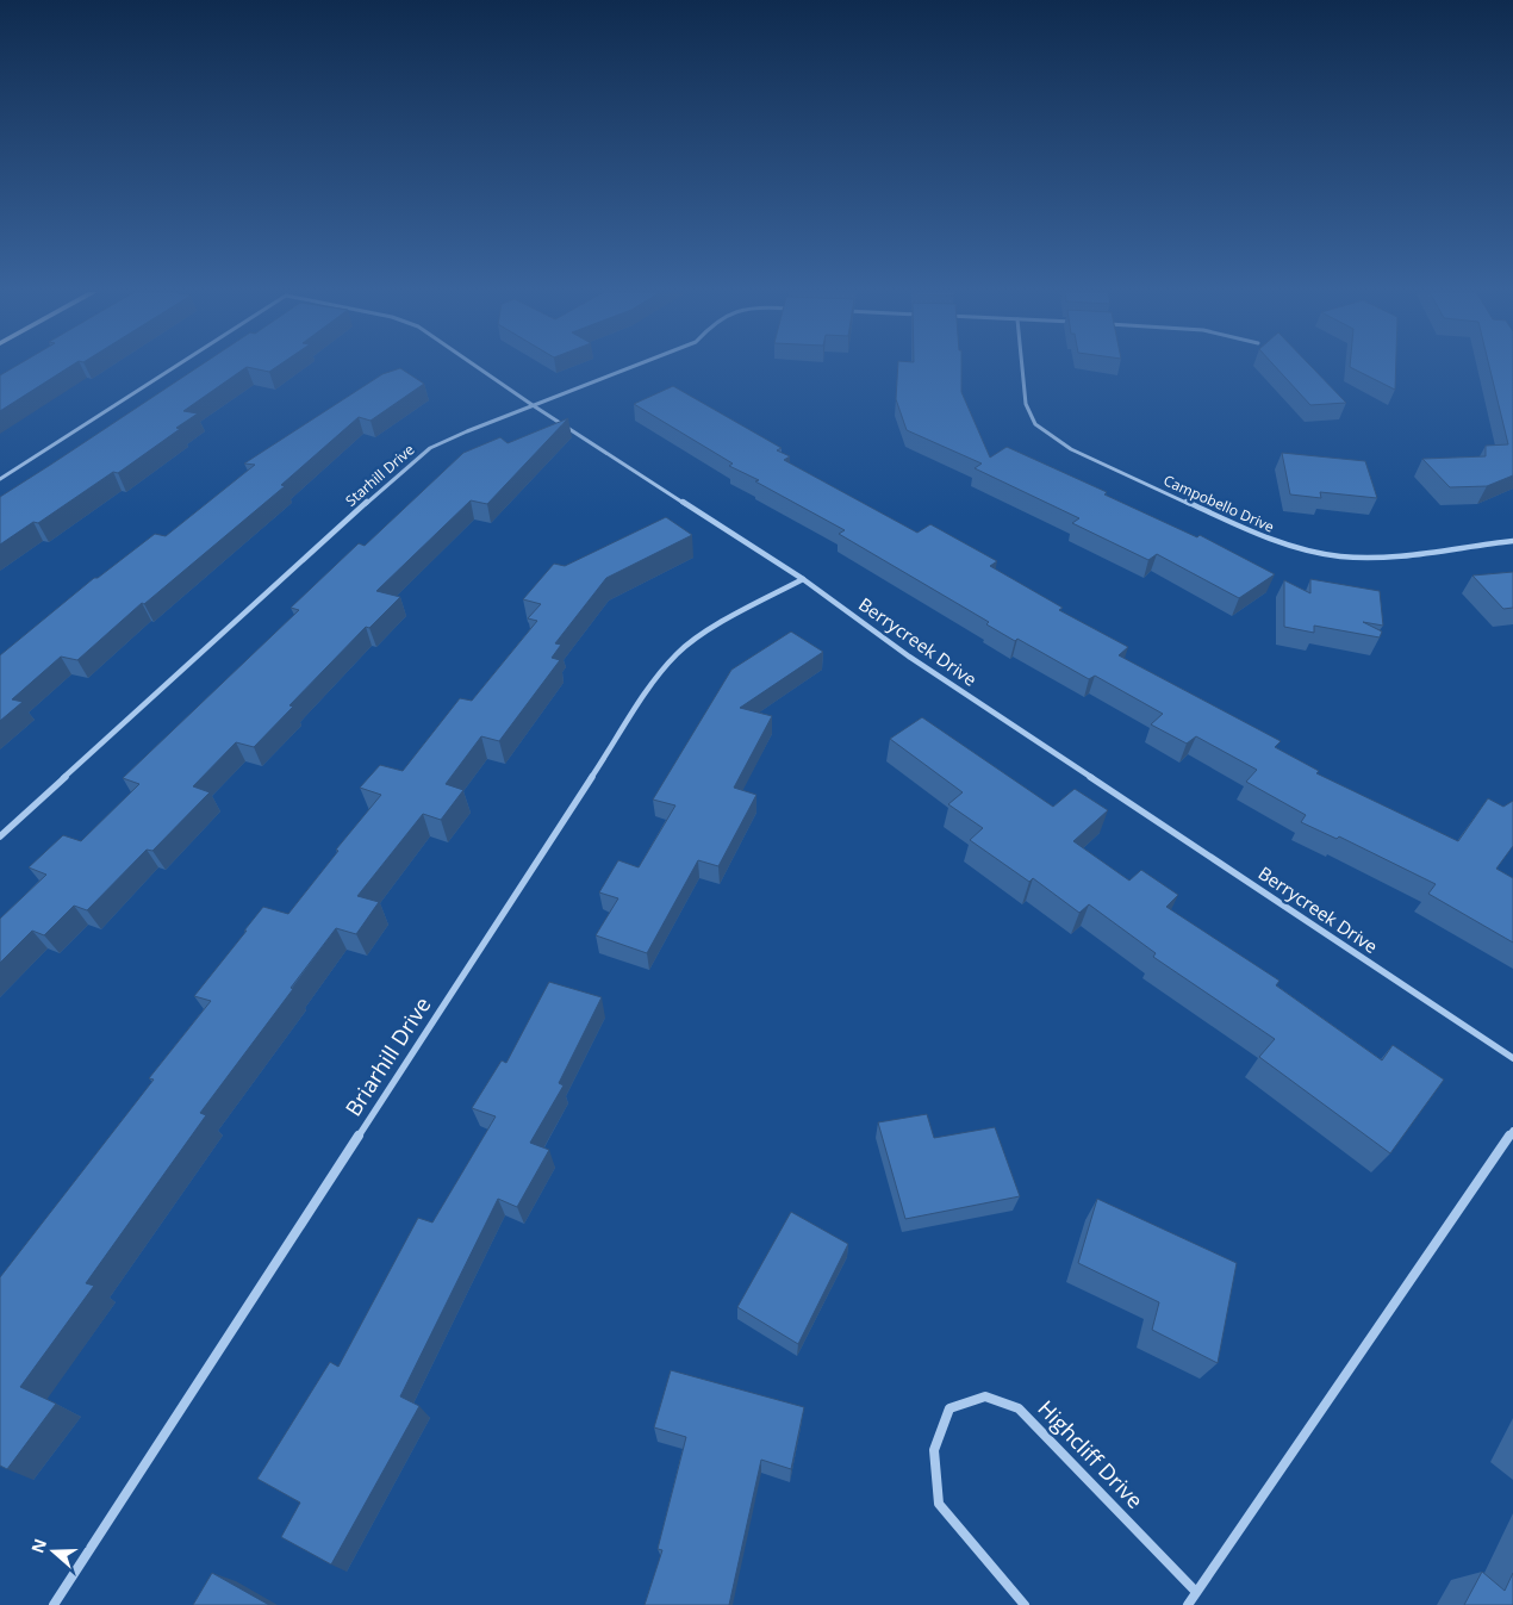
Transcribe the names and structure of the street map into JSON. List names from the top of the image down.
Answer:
{
  "streets": {
    "street": [
      "Starhill Drive",
      "Campobello Drive",
      "Berrycreek Drive",
      "Briarhill Drive",
      "Highcliff Drive"
    ]
  },
  "crossings": [
    ["Starhill Drive", "Berrycreek Drive"],
    ["Berrycreek Drive", "Briarhill Drive"]
  ],
  "north": "left"
}
